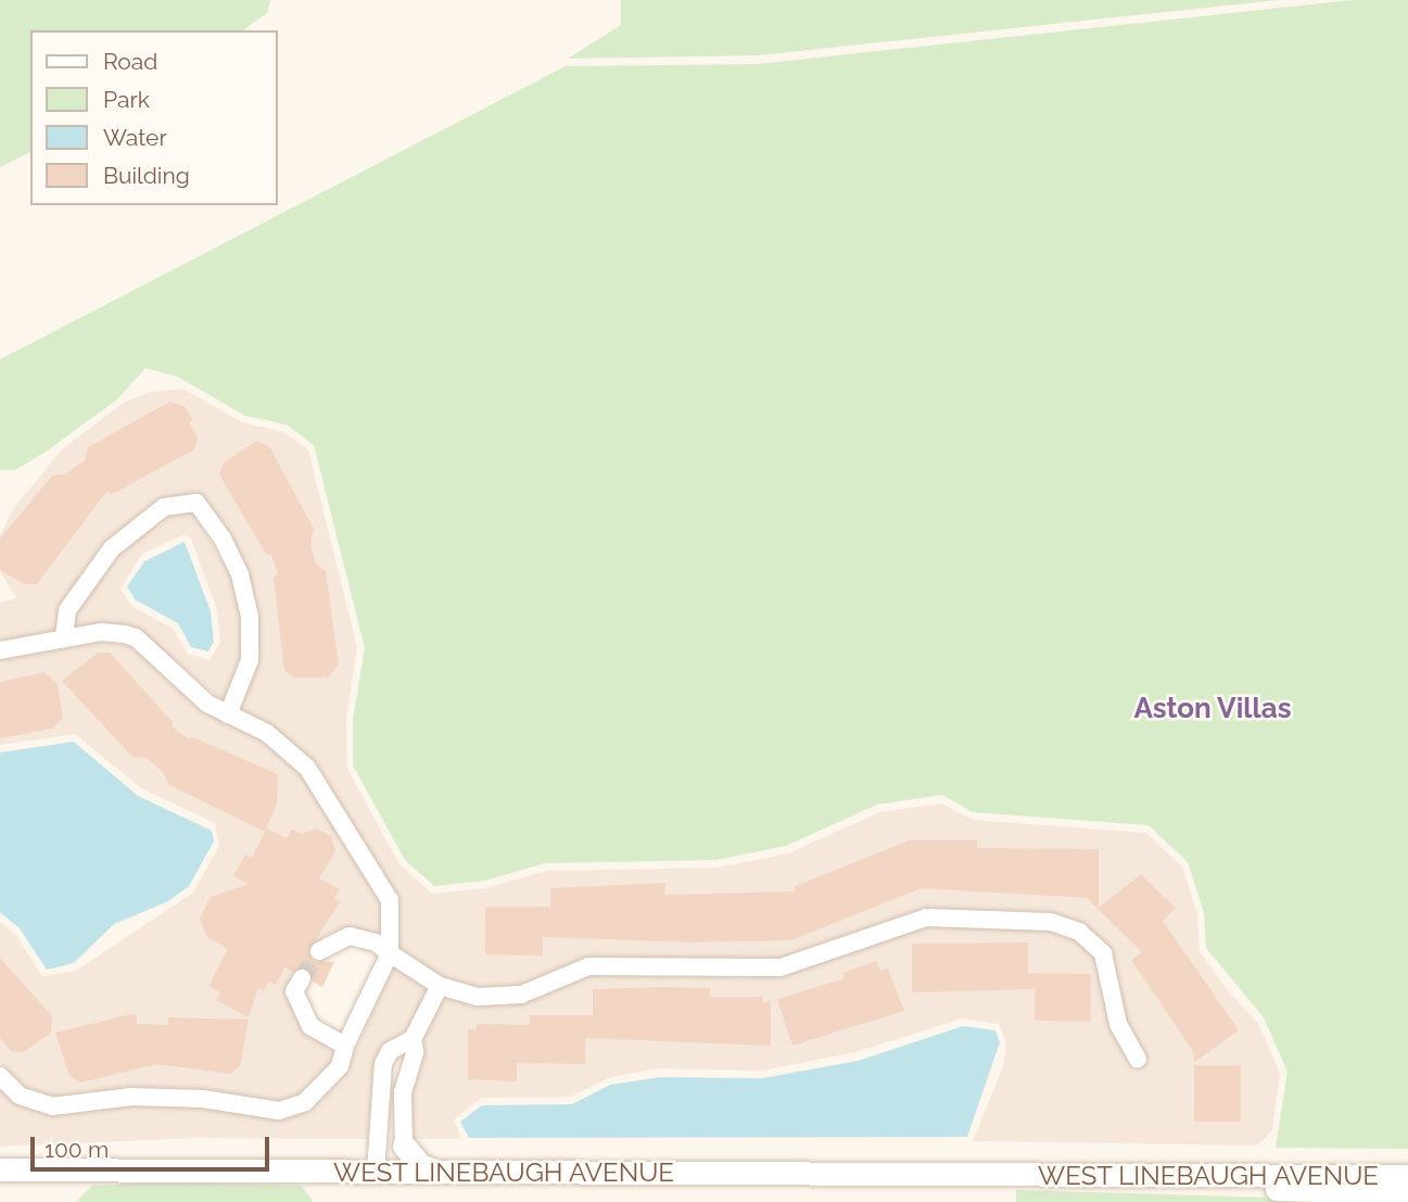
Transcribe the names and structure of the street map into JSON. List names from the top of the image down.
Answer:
{
  "streets": {
    "main road": ["WEST LINEBAUGH AVENUE"]
  },
  "districts": ["Aston Villas"],
  "legend": [
    "Road",
    "Park",
    "Water",
    "Building"
  ],
  "scale_bar": "100 m"
}
